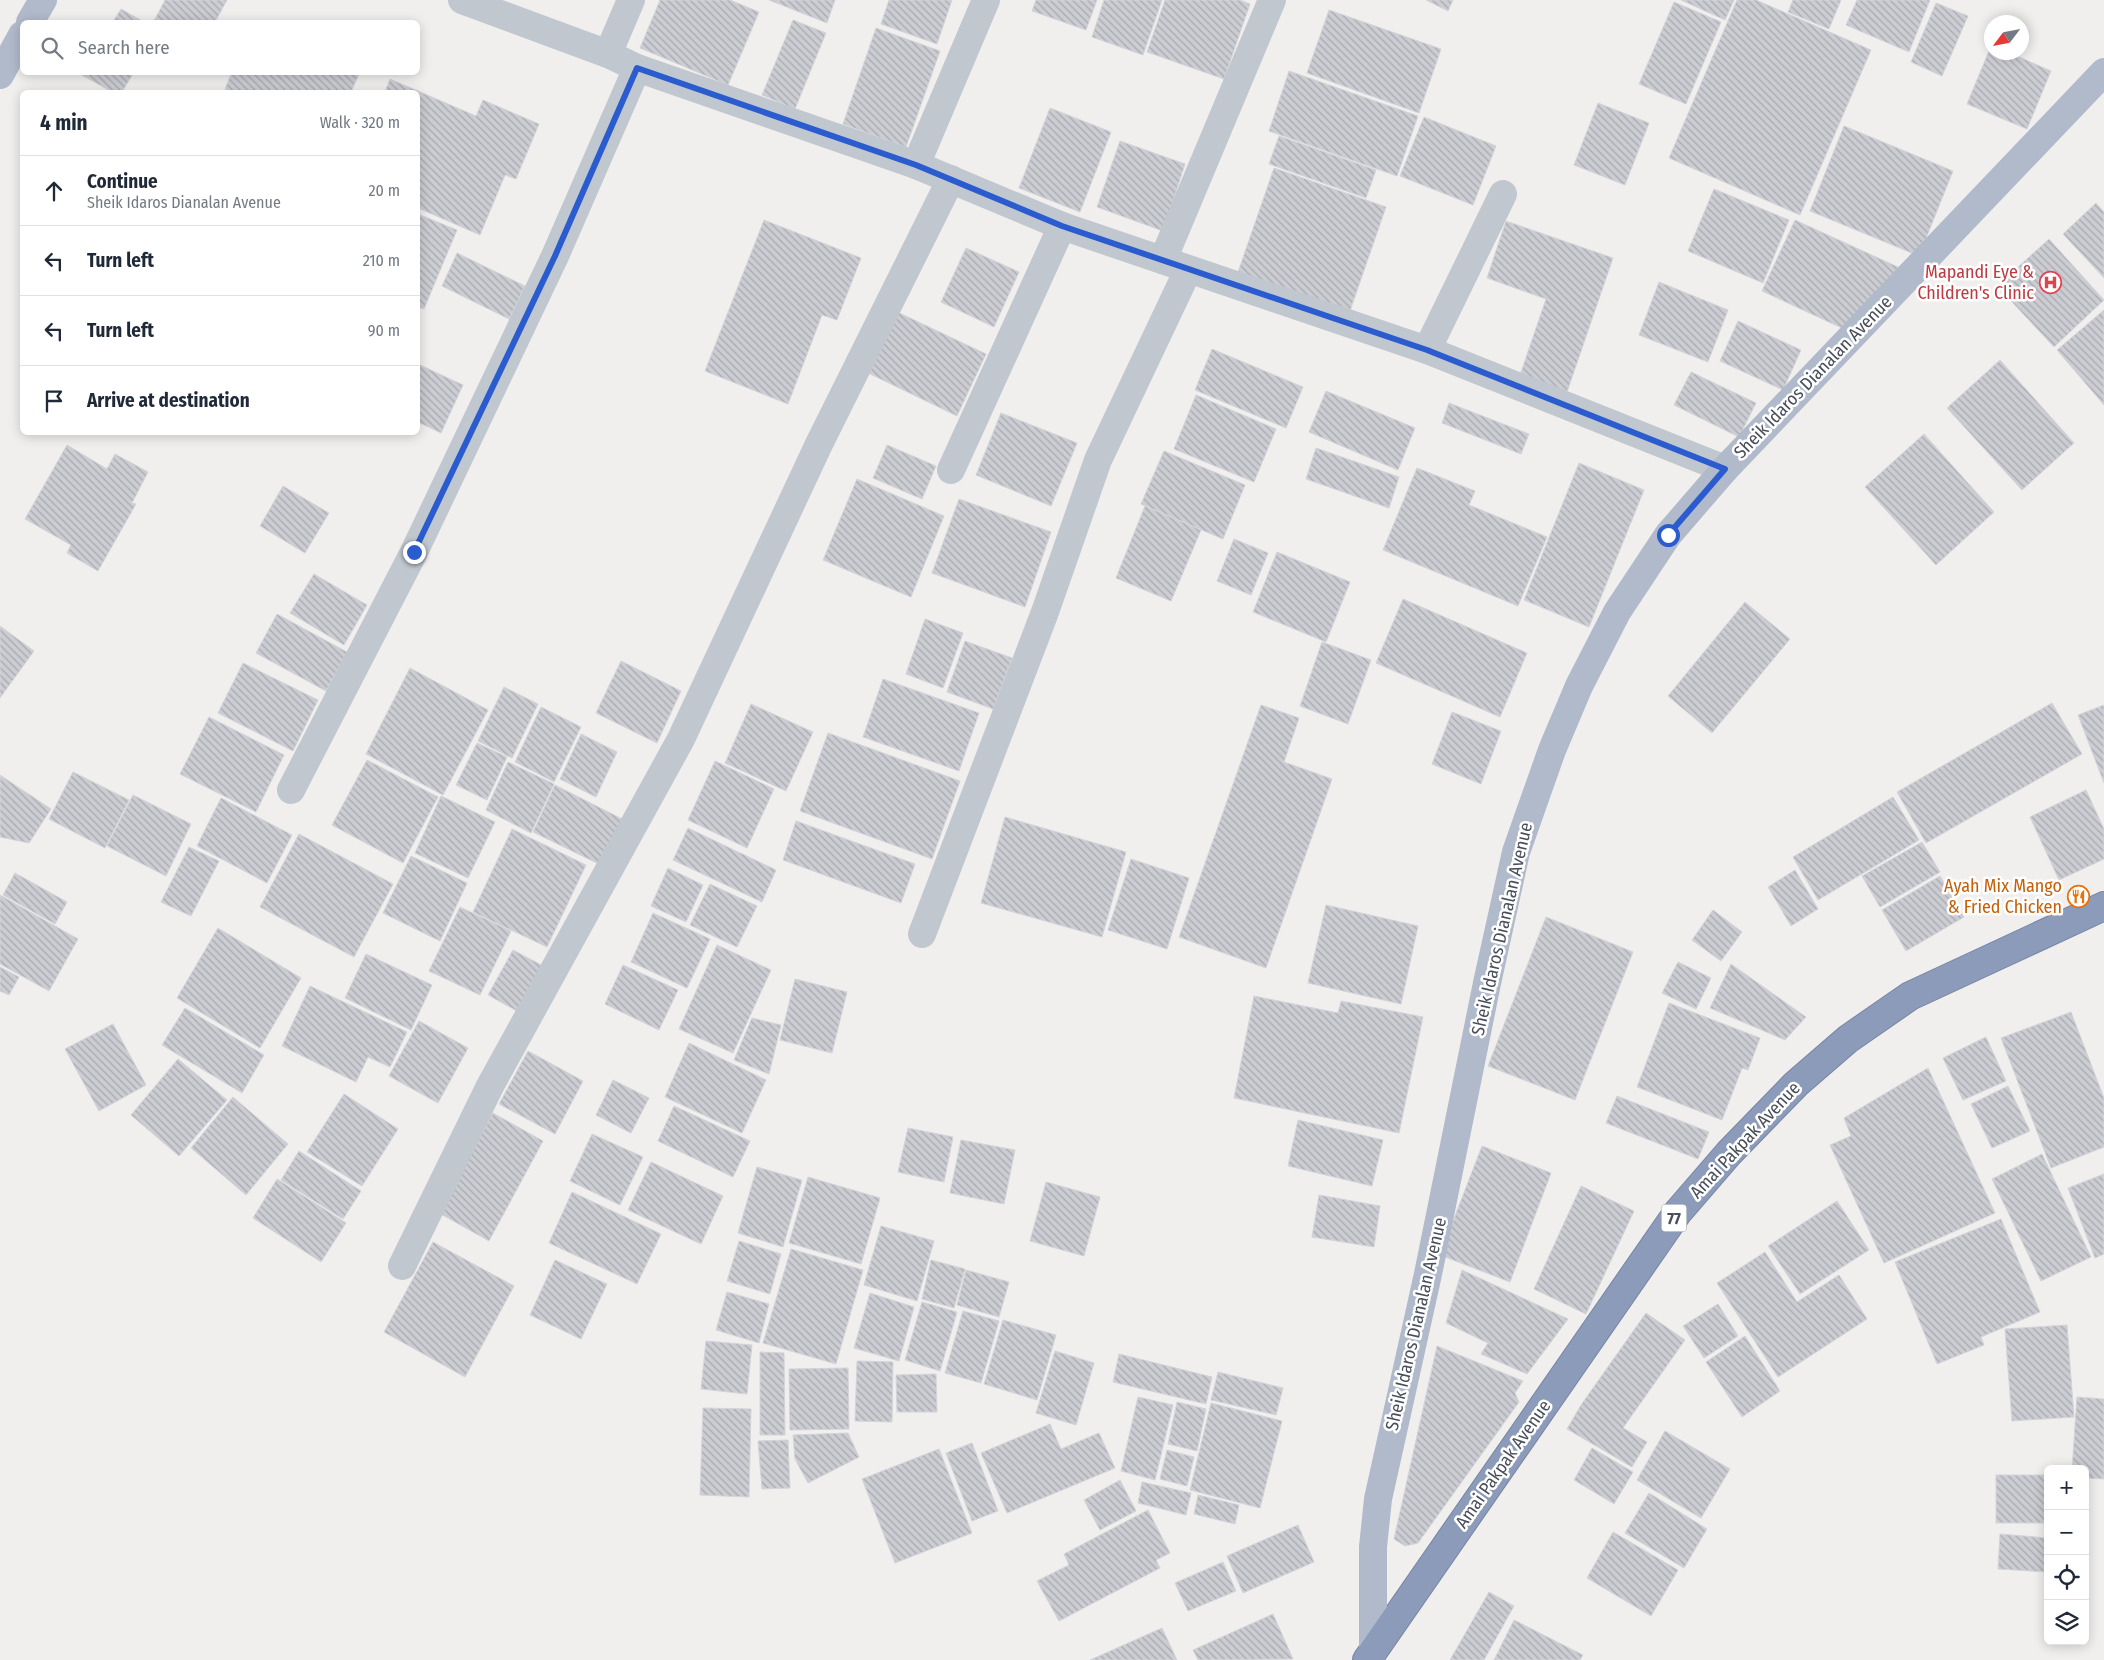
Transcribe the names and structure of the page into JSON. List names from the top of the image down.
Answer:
{
  "streets": {
    "highway": ["Amai Pakpak Avenue", "77"],
    "main road": ["Sheik Idaros Dianalan Avenue"]
  },
  "crossings": [
    ["Sheik Idaros Dianalan Avenue", "Amai Pakpak Avenue"]
  ],
  "places": {
    "hospital": ["Mapandi Eye & Children's Clinic"],
    "restaurant": ["Ayah Mix Mango & Fried Chicken"]
  },
  "north": "bottom left",
  "page": {
    "search": "Search here",
    "heading": ["4 min", "Walk · 320 m"],
    "list": [
      ["Continue", "Sheik Idaros Dianalan Avenue", "20 m"],
      ["Turn left", "210 m"],
      ["Turn left", "90 m"],
      "Arrive at destination"
    ],
    "map_buttons": ["+", "−"]
  }
}
